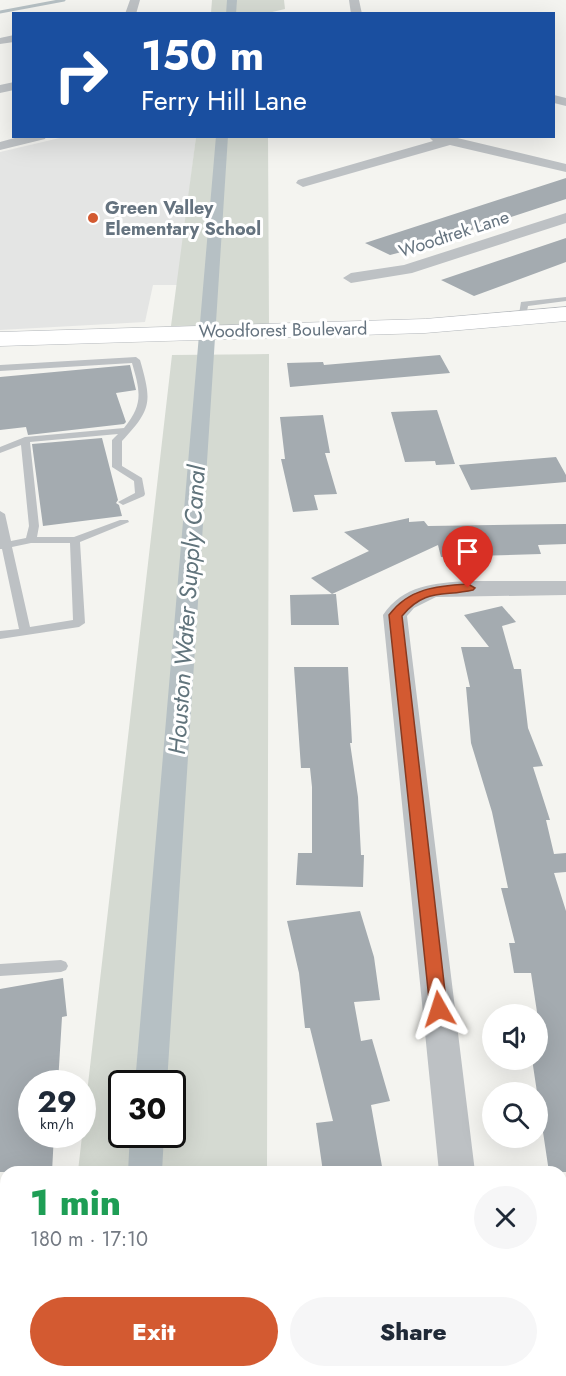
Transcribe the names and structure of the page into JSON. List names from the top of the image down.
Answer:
{
  "streets": {
    "main road": ["Woodforest Boulevard"],
    "street": ["Woodtrek Lane"]
  },
  "water": ["Houston Water Supply Canal"],
  "places": ["Green Valley Elementary School"],
  "page": {
    "turn": ["150 m", "Ferry Hill Lane"],
    "speed": "29 km/h",
    "limit": "30",
    "heading": ["1 min", "180 m · 17:10"],
    "buttons": ["Exit", "Share"]
  }
}
